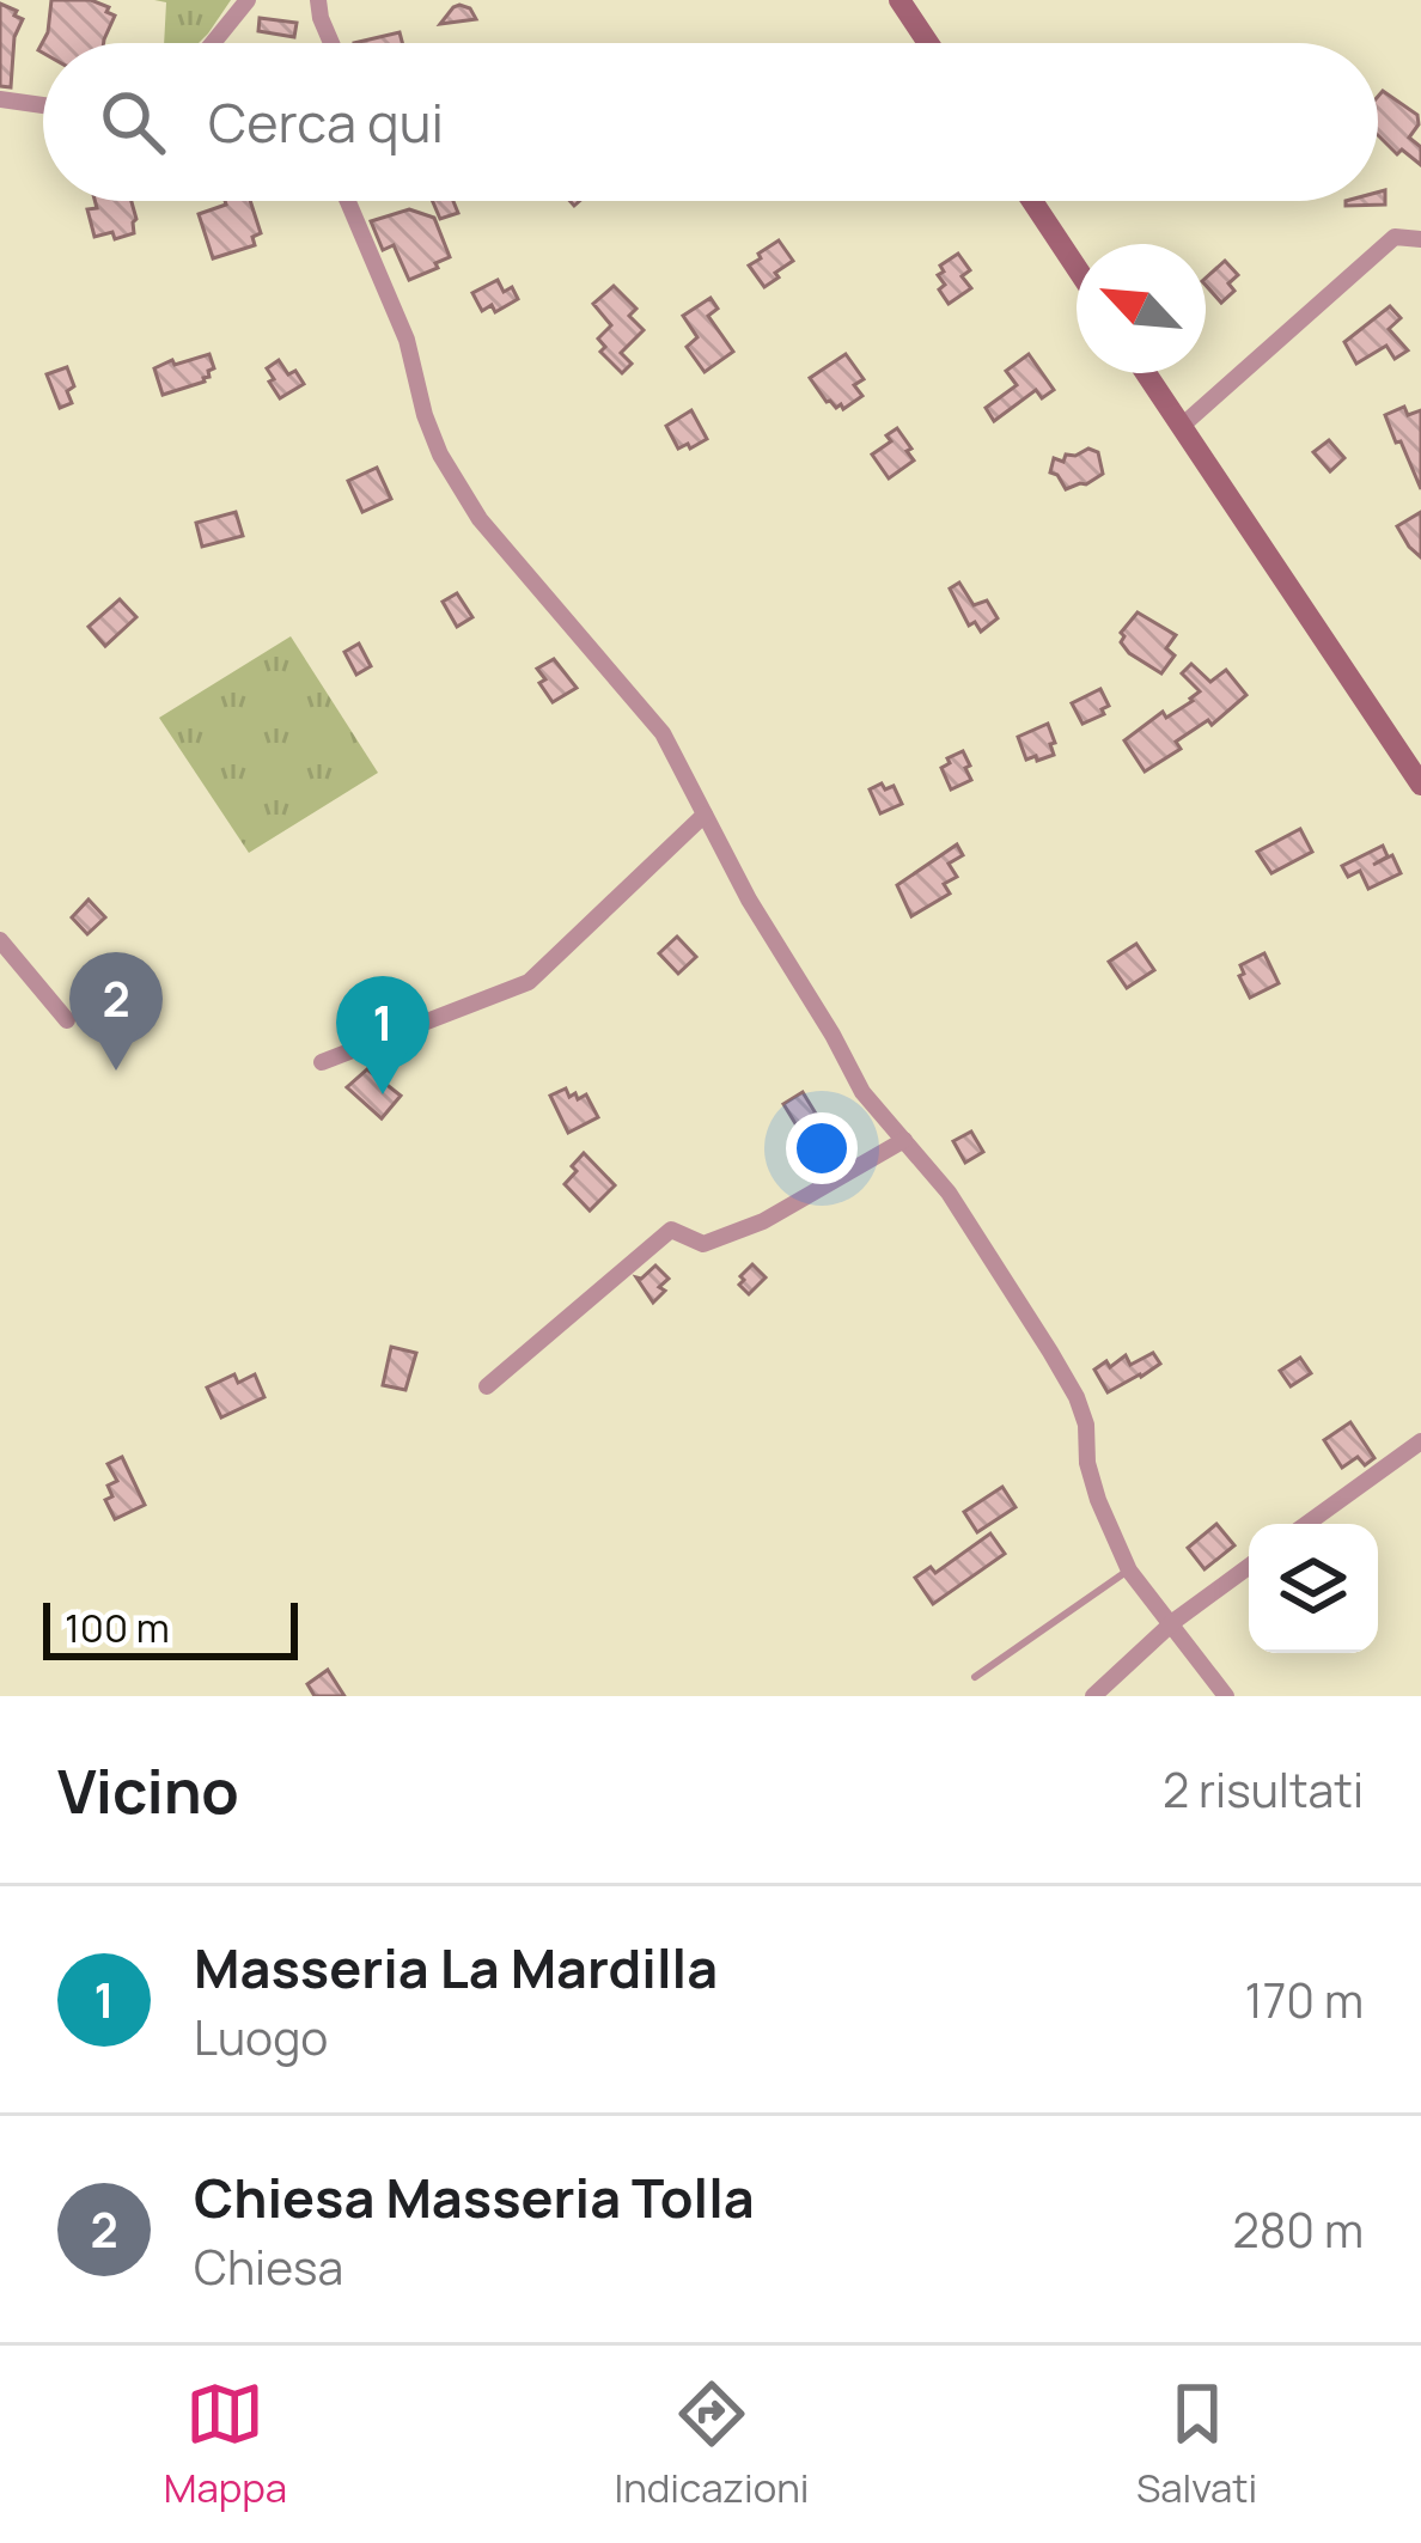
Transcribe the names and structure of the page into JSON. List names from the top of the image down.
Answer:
{
  "scale_bar": "100 m",
  "north": "top left",
  "page": {
    "search": "Cerca qui",
    "pins": ["2", "1"],
    "scale": "100 m",
    "heading": ["Vicino", "2 risultati"],
    "list": [
      {
        "mark": "1",
        "name": "Masseria La Mardilla",
        "note": "Luogo",
        "value": "170 m"
      },
      {
        "mark": "2",
        "name": "Chiesa Masseria Tolla",
        "note": "Chiesa",
        "value": "280 m"
      }
    ],
    "nav": ["Mappa", "Indicazioni", "Salvati"]
  }
}
